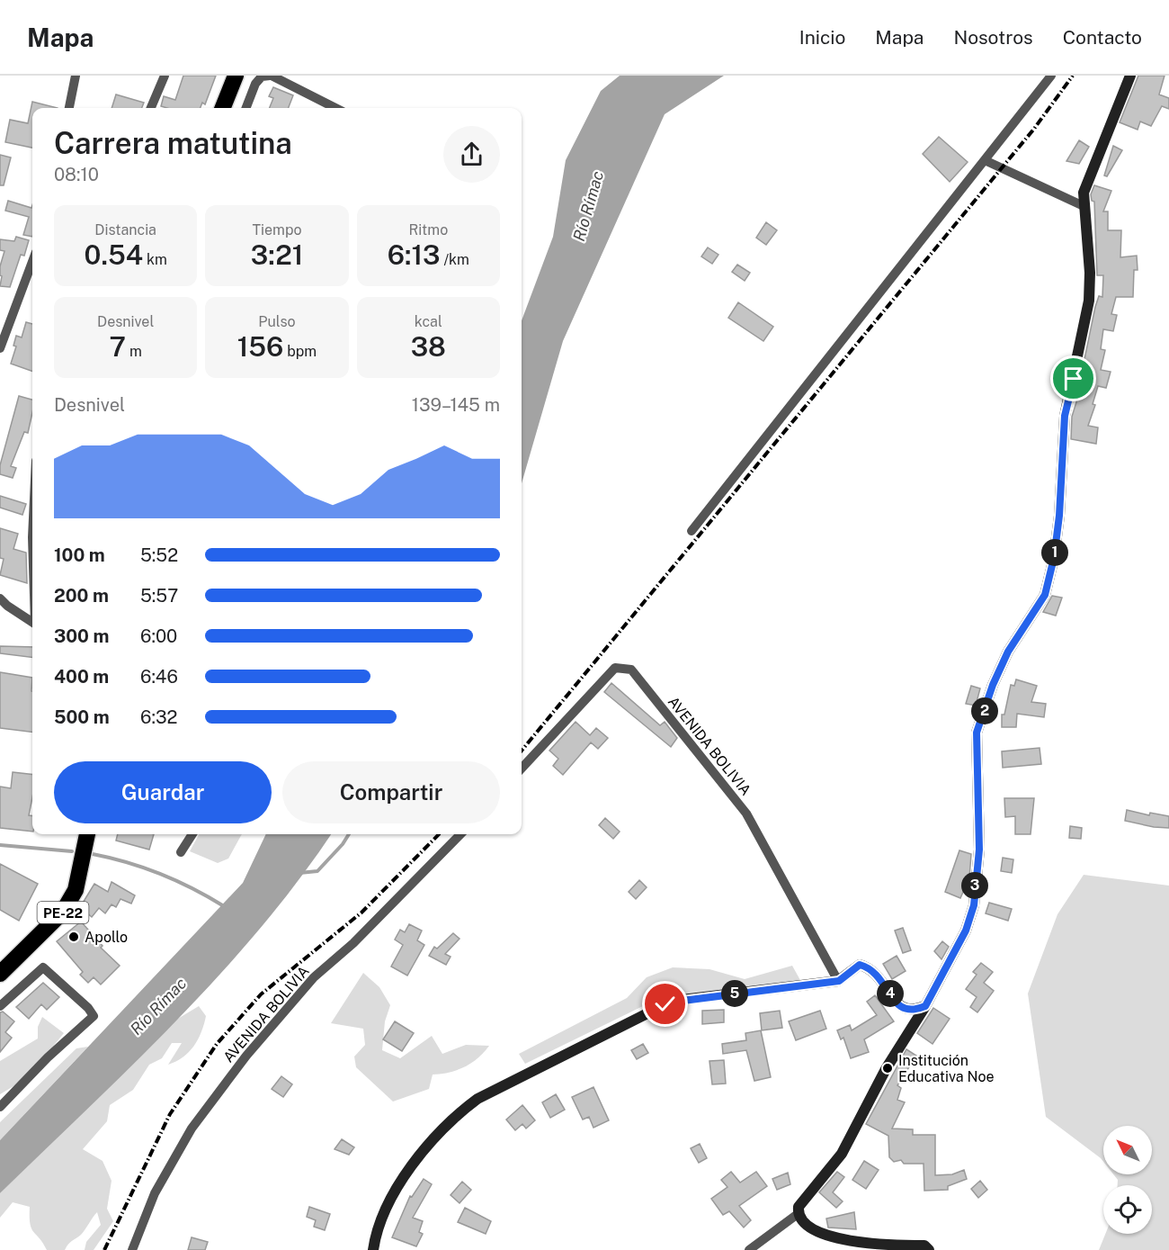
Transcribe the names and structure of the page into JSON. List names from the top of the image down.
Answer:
{
  "streets": {
    "highway": ["PE-22"],
    "street": ["AVENIDA BOLIVIA"]
  },
  "water": ["Río Rímac"],
  "places": ["Apollo", "Institución Educativa Noe"],
  "north": "top left",
  "page": {
    "header": "Mapa",
    "nav": [
      "Inicio",
      "Mapa",
      "Nosotros",
      "Contacto"
    ],
    "heading": ["Carrera matutina", "08:10"],
    "stats": [
      ["Distancia", "0.54 km"],
      ["Tiempo", "3:21"],
      ["Ritmo", "6:13 /km"],
      ["Desnivel", "7 m"],
      ["Pulso", "156 bpm"],
      ["kcal", "38"]
    ],
    "chart": ["Desnivel", "139–145 m"],
    "list": [
      {
        "name": "100 m",
        "note": "5:52"
      },
      {
        "name": "200 m",
        "note": "5:57"
      },
      {
        "name": "300 m",
        "note": "6:00"
      },
      {
        "name": "400 m",
        "note": "6:46"
      },
      {
        "name": "500 m",
        "note": "6:32"
      }
    ],
    "pins": [
      "1",
      "2",
      "3",
      "4",
      "5"
    ],
    "buttons": ["Guardar", "Compartir"]
  }
}
